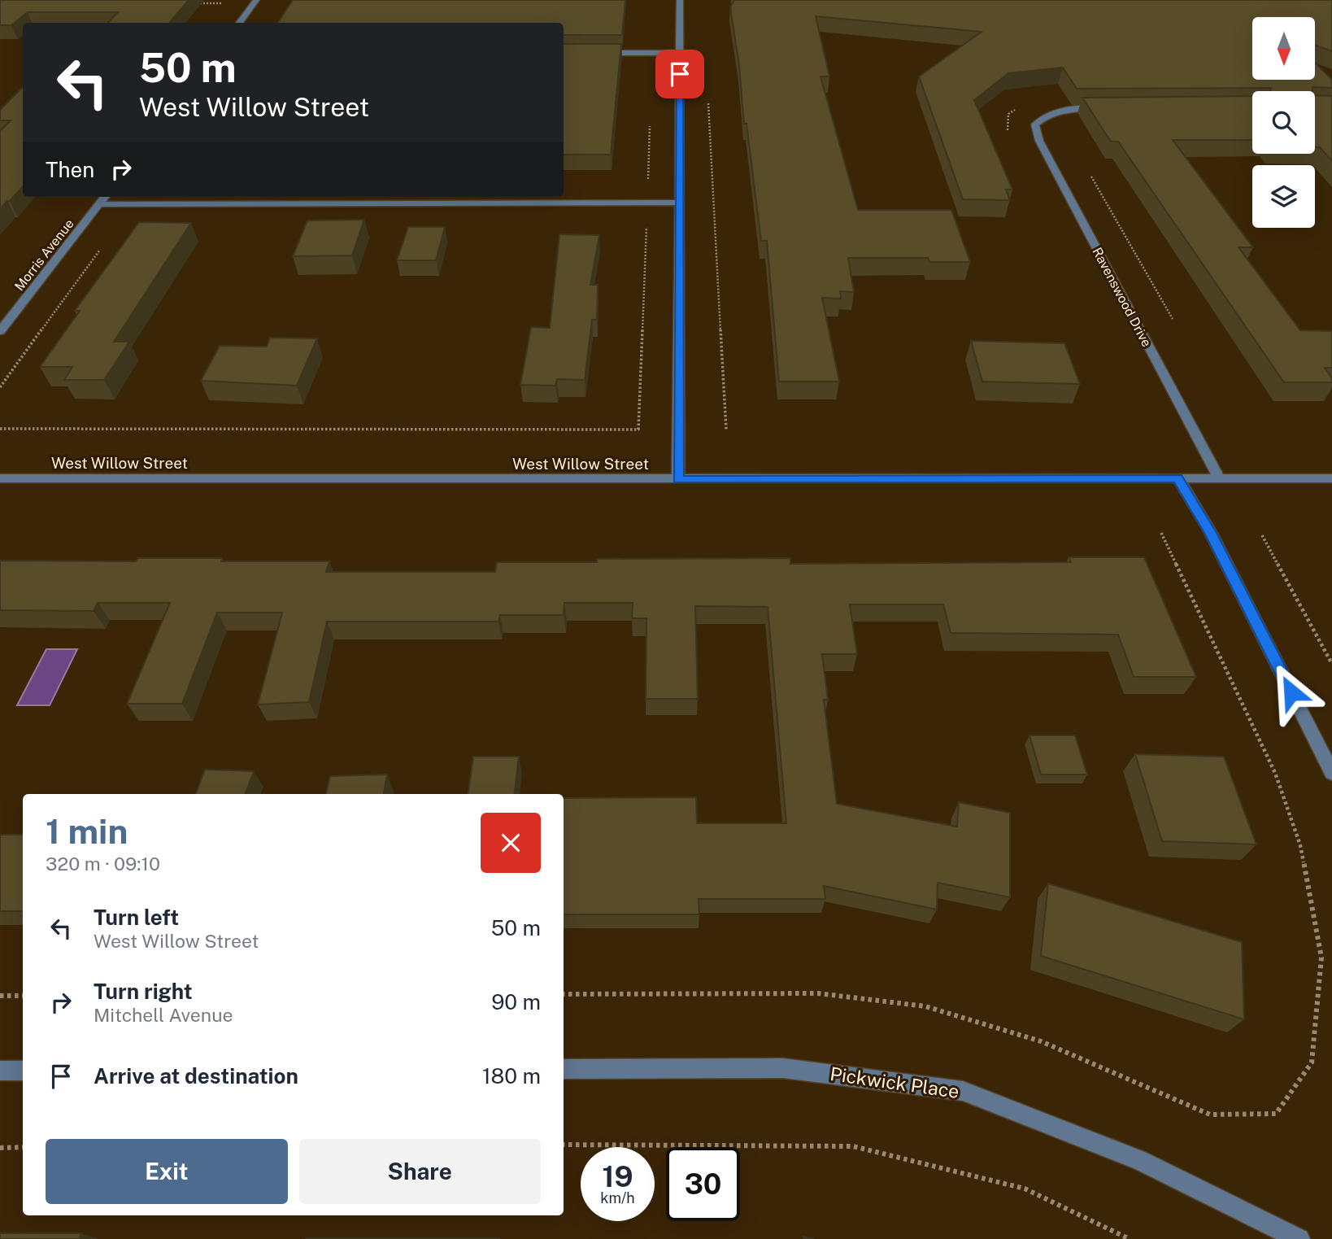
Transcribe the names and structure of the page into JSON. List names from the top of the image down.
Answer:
{
  "streets": {
    "street": [
      "Morris Avenue",
      "Ravenswood Drive",
      "West Willow Street",
      "Pickwick Place"
    ]
  },
  "crossings": [
    ["Ravenswood Drive", "West Willow Street"]
  ],
  "north": "bottom",
  "page": {
    "turn": ["50 m", "West Willow Street"],
    "then": "Then",
    "heading": ["1 min", "320 m · 09:10"],
    "list": [
      {
        "name": "Turn left",
        "note": "West Willow Street",
        "value": "50 m"
      },
      {
        "name": "Turn right",
        "note": "Mitchell Avenue",
        "value": "90 m"
      },
      {
        "name": "Arrive at destination",
        "value": "180 m"
      }
    ],
    "buttons": ["Exit", "Share"],
    "speed": "19 km/h",
    "limit": "30"
  }
}
